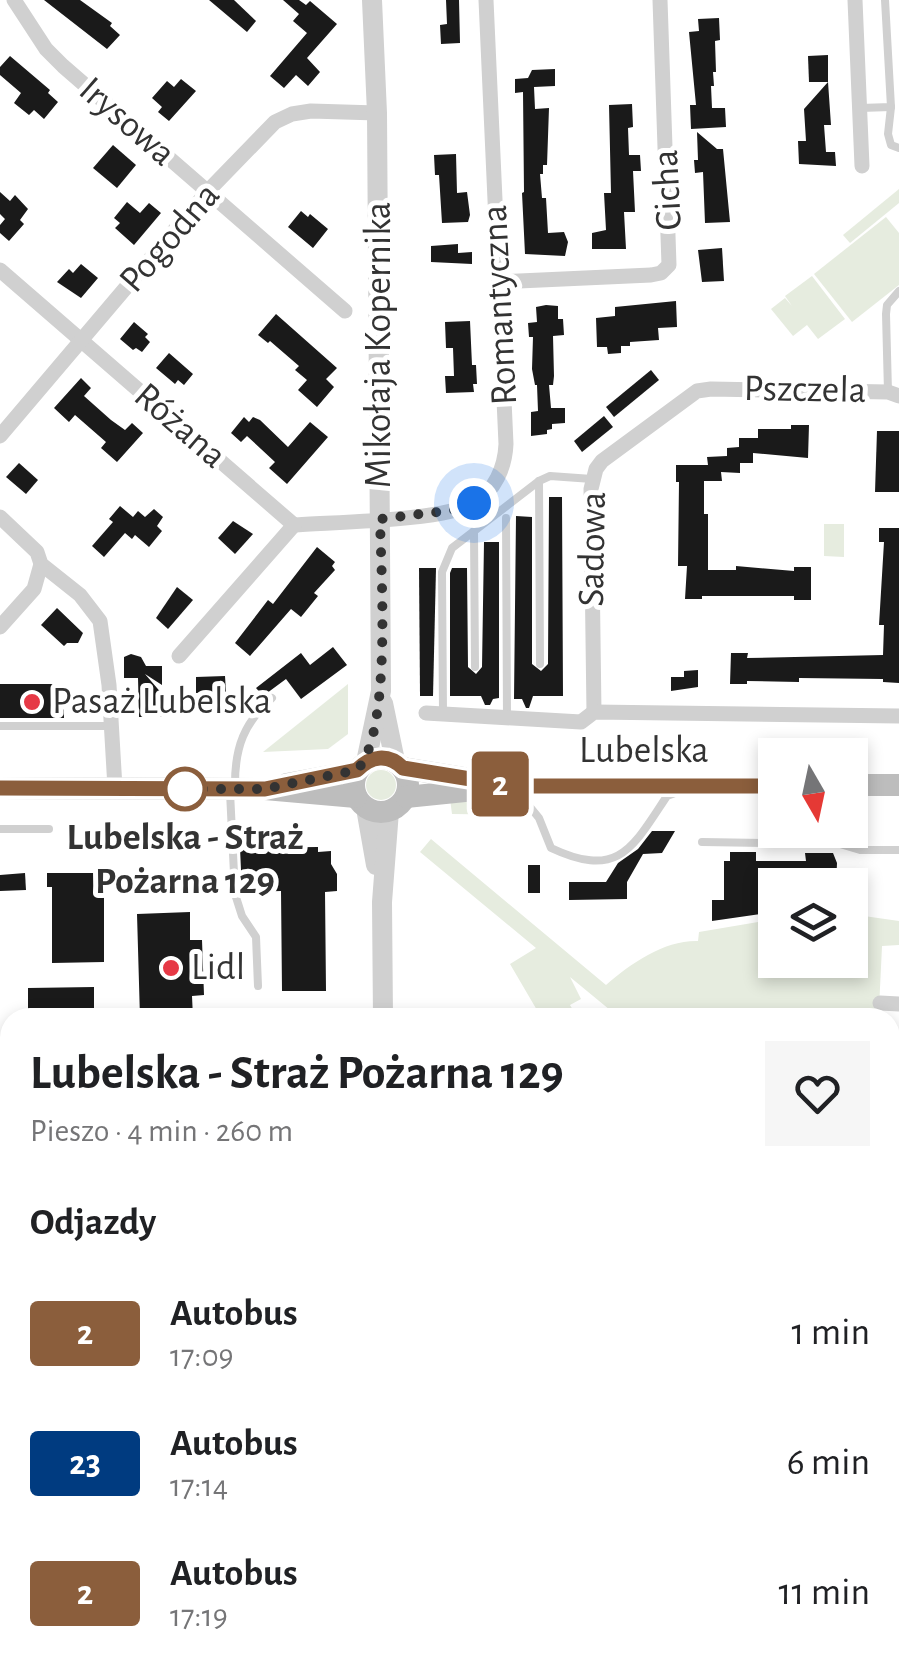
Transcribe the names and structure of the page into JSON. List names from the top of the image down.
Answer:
{
  "streets": {
    "main road": ["Lubelska"],
    "street": [
      "Irysowa",
      "Cicha",
      "Pogodna",
      "Romantyczna",
      "Mikołaja Kopernika",
      "Pszczela",
      "Różana",
      "Sadowa"
    ]
  },
  "crossings": [
    ["Irysowa", "Pogodna"],
    ["Cicha", "Romantyczna"],
    ["Pogodna", "Mikołaja Kopernika"],
    ["Pogodna", "Różana"],
    ["Romantyczna", "Mikołaja Kopernika"],
    ["Mikołaja Kopernika", "Lubelska"],
    ["Pszczela", "Sadowa"]
  ],
  "places": ["Pasaż Lubelska", "Lubelska - Straż Pożarna 129", "Lidl"],
  "lines": ["bus line 2"],
  "north": "bottom",
  "page": {
    "on_map": "2",
    "heading": [
      ["Lubelska - Straż Pożarna 129", "Pieszo · 4 min · 260 m"],
      "Odjazdy"
    ],
    "list": [
      {
        "mark": "2",
        "name": "Autobus",
        "note": "17:09",
        "value": "1 min"
      },
      {
        "mark": "23",
        "name": "Autobus",
        "note": "17:14",
        "value": "6 min"
      },
      {
        "mark": "2",
        "name": "Autobus",
        "note": "17:19",
        "value": "11 min"
      }
    ]
  }
}
